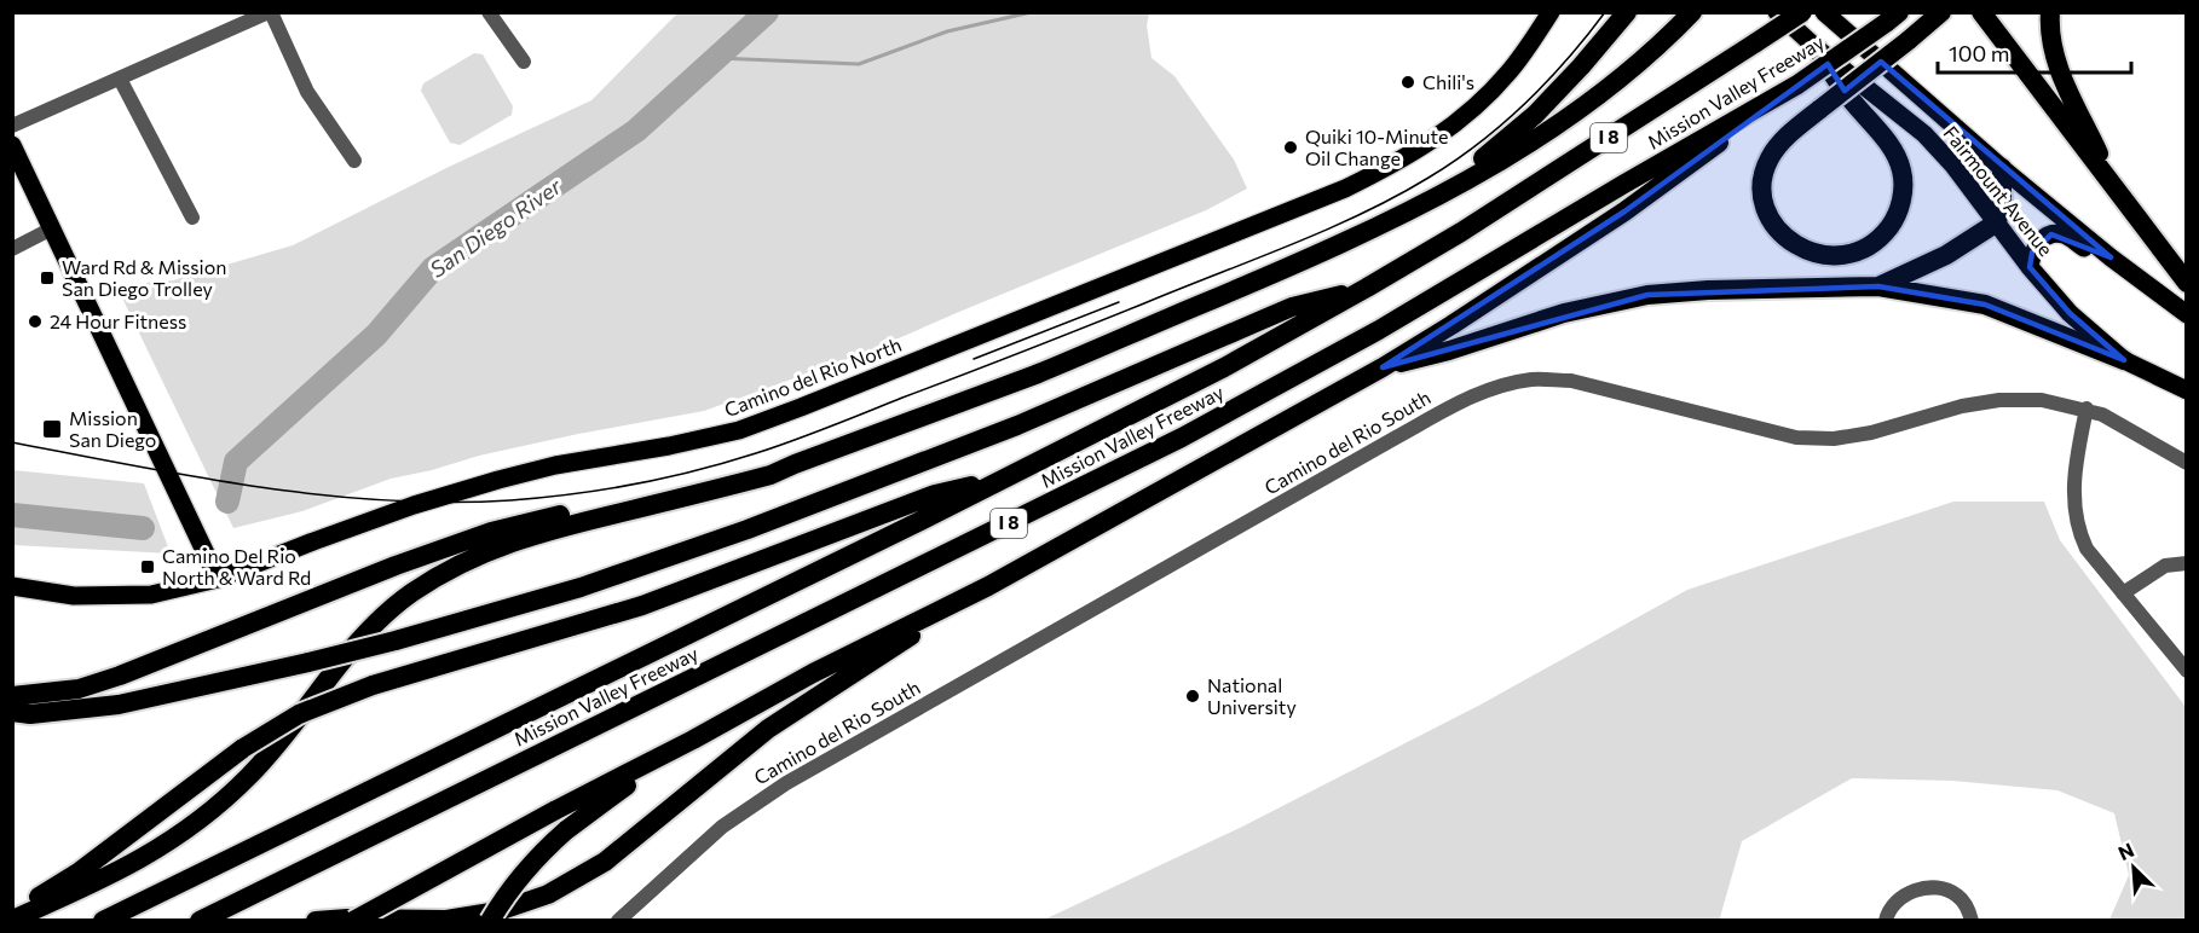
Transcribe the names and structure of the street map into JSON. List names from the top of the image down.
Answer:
{
  "streets": {
    "highway": ["Mission Valley Freeway", "I 8"],
    "main road": ["Fairmount Avenue", "Camino del Rio North"],
    "street": ["Camino del Rio South"]
  },
  "water": ["San Diego River"],
  "places": {
    "other": [
      "Chili's",
      "Quiki 10-Minute Oil Change",
      "24 Hour Fitness",
      "National University"
    ],
    "transit": ["Ward Rd & Mission San Diego Trolley", "Mission San Diego", "Camino Del Rio North & Ward Rd"]
  },
  "scale_bar": "100 m",
  "north": "top left"
}
